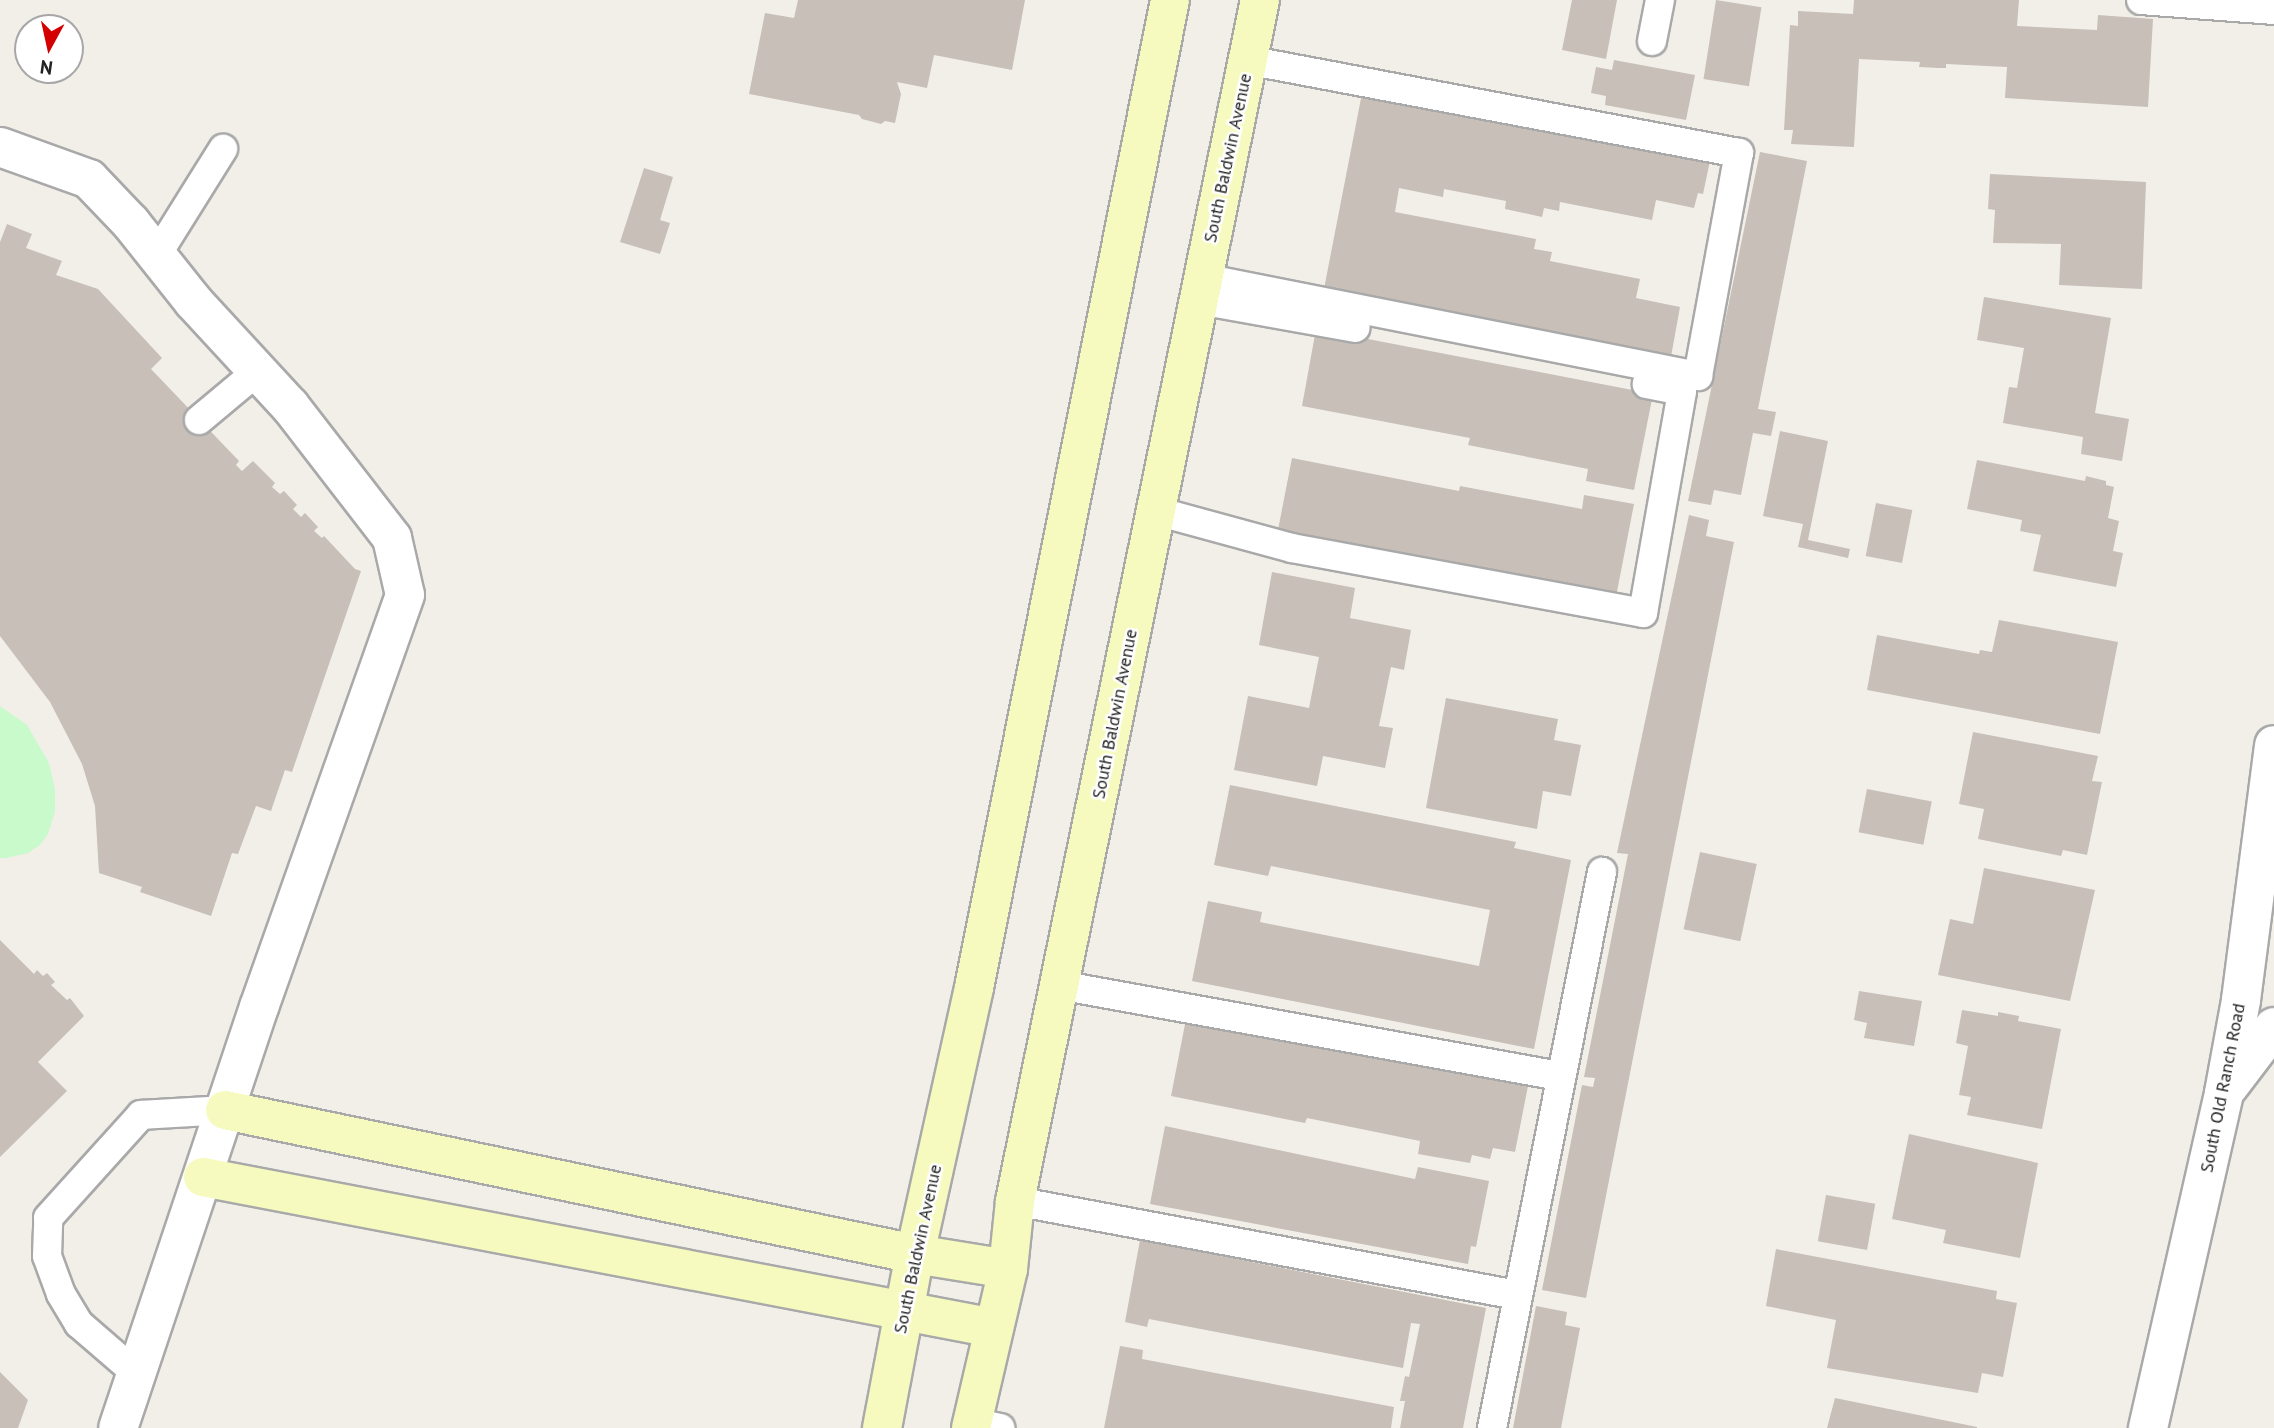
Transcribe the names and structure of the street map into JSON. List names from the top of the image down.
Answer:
{
  "streets": {
    "main road": ["South Baldwin Avenue"],
    "street": ["South Old Ranch Road"]
  },
  "north": "bottom"
}
